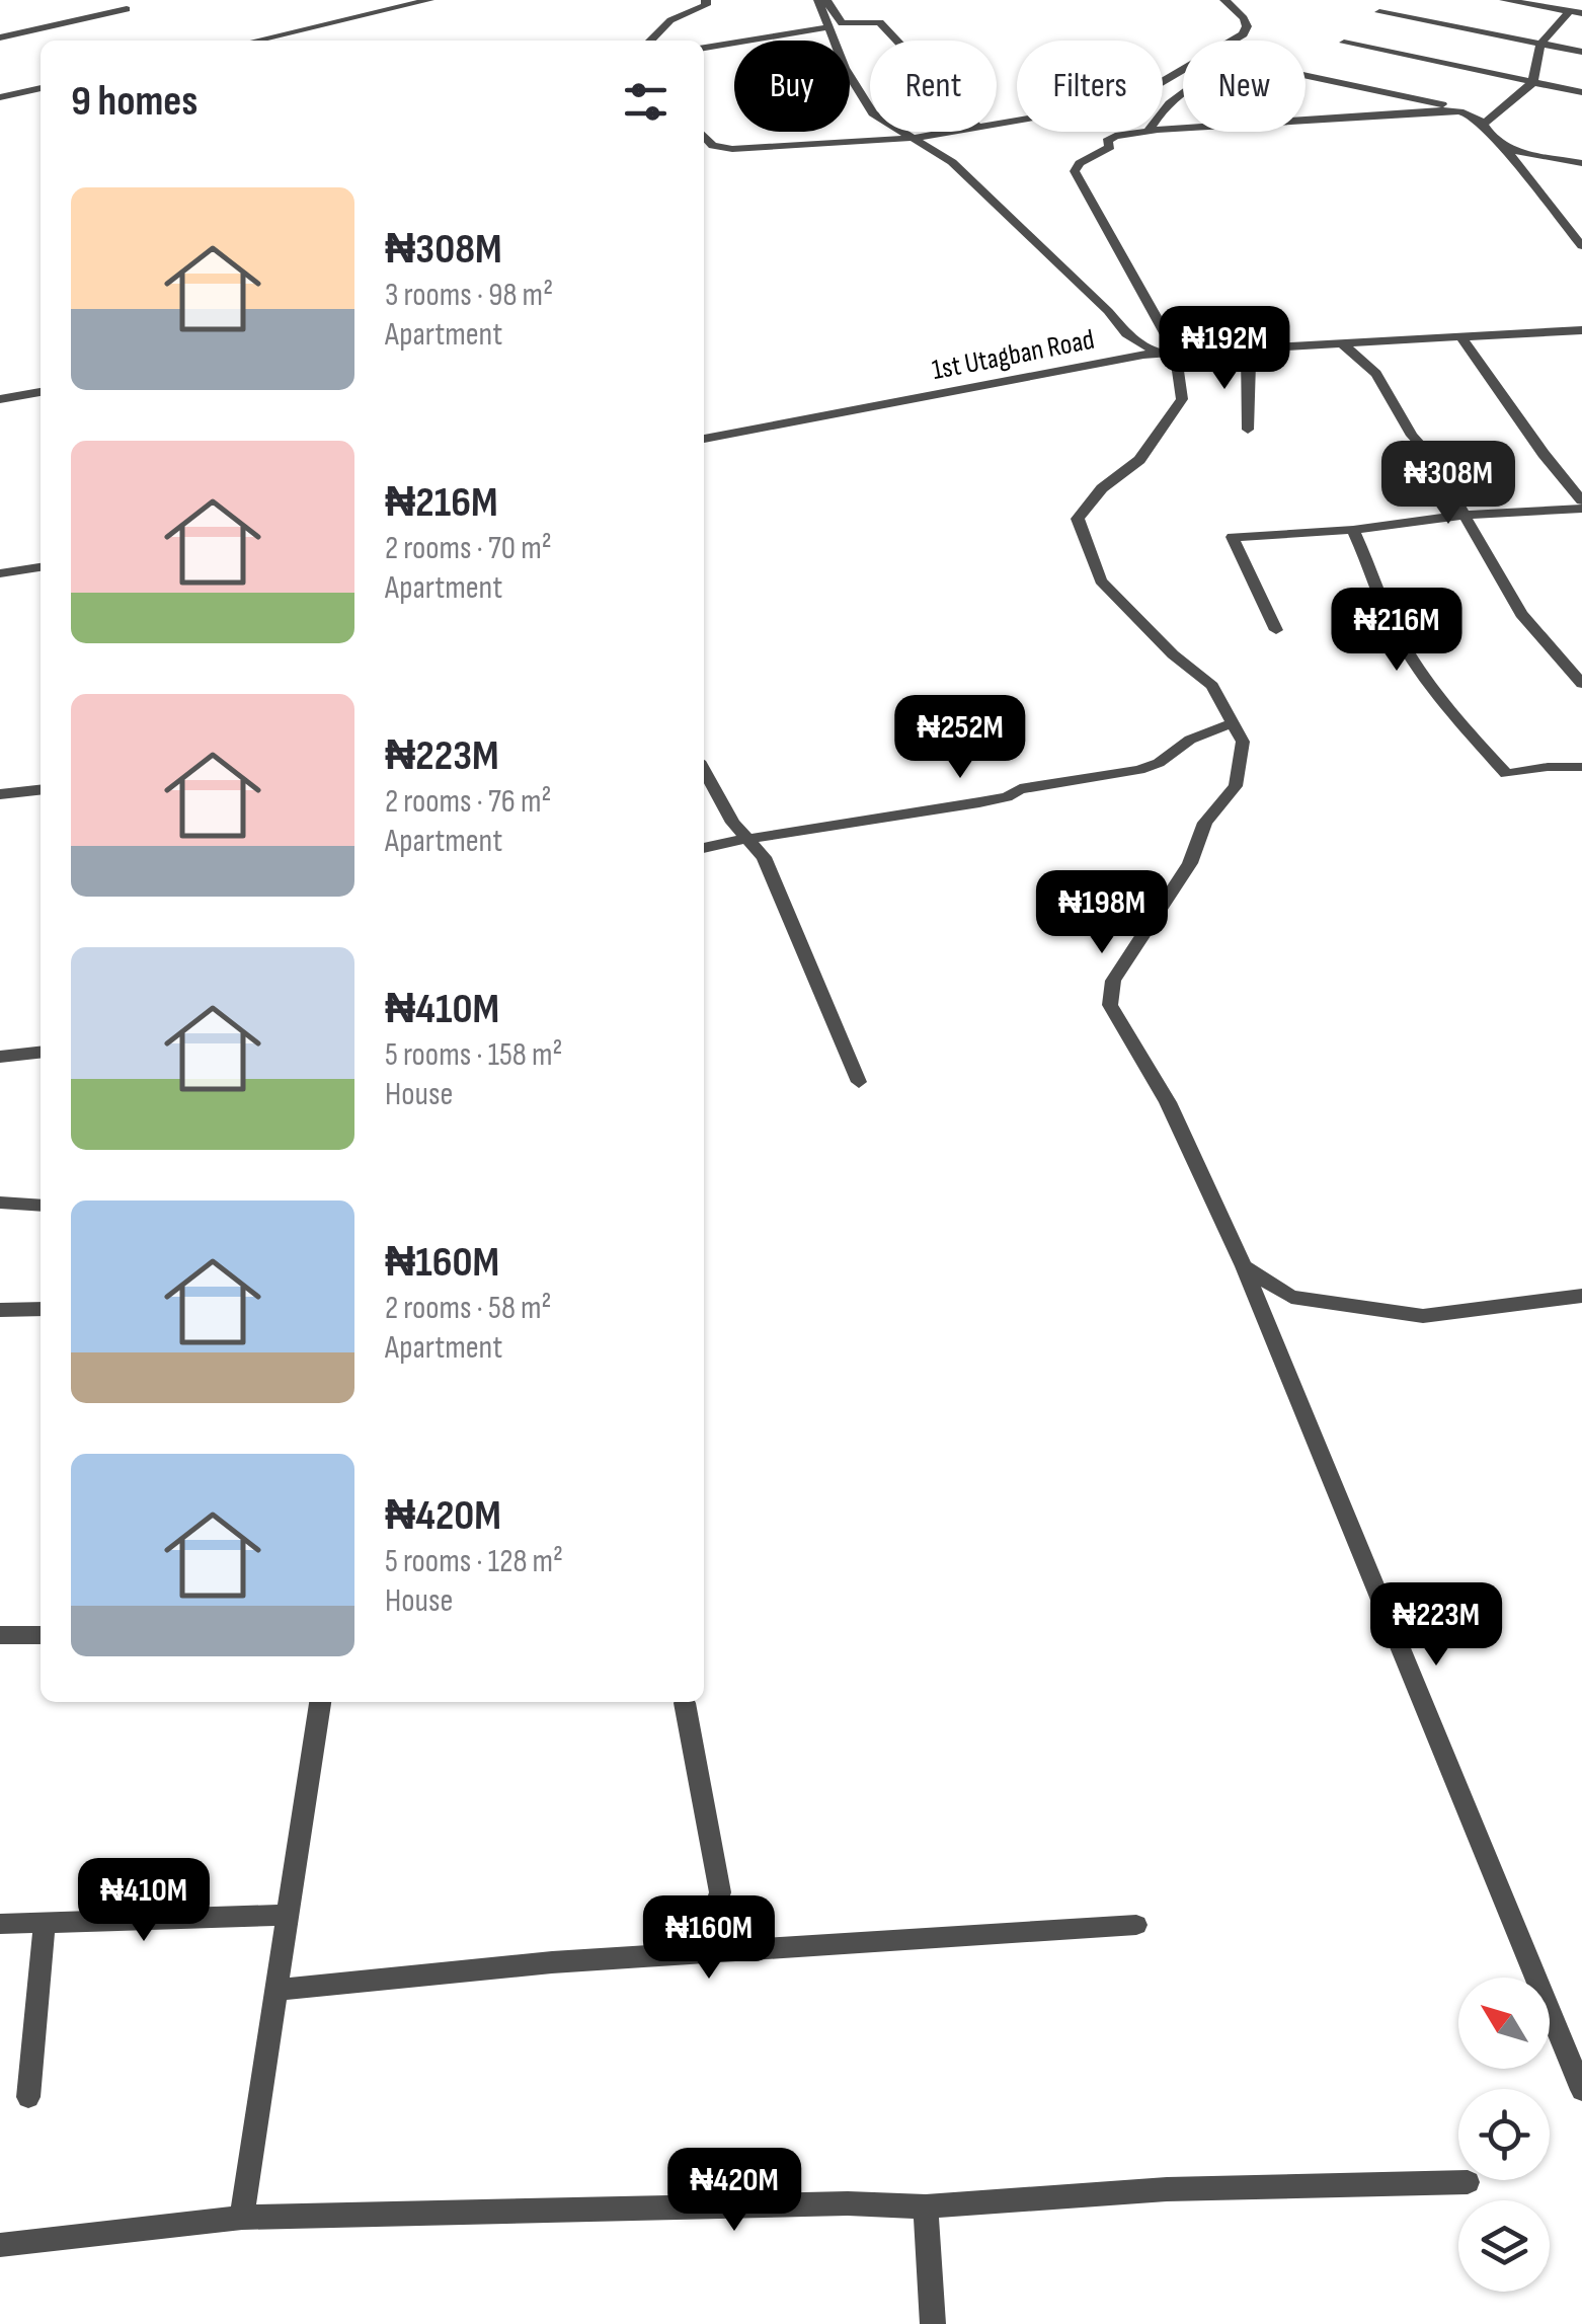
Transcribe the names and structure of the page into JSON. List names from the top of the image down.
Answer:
{
  "streets": {
    "street": ["1st Utagban Road"]
  },
  "north": "top left",
  "page": {
    "chip": [
      "Buy",
      "Rent",
      "Filters",
      "New"
    ],
    "heading": "9 homes",
    "list": [
      {
        "name": "₦308M",
        "note": "3 rooms · 98 m² · Apartment"
      },
      {
        "name": "₦216M",
        "note": "2 rooms · 70 m² · Apartment"
      },
      {
        "name": "₦223M",
        "note": "2 rooms · 76 m² · Apartment"
      },
      {
        "name": "₦410M",
        "note": "5 rooms · 158 m² · House"
      },
      {
        "name": "₦160M",
        "note": "2 rooms · 58 m² · Apartment"
      },
      {
        "name": "₦420M",
        "note": "5 rooms · 128 m² · House"
      }
    ],
    "price": [
      "₦192M",
      "₦308M",
      "₦216M",
      "₦252M",
      "₦198M",
      "₦223M",
      "₦410M",
      "₦160M",
      "₦420M"
    ]
  }
}
